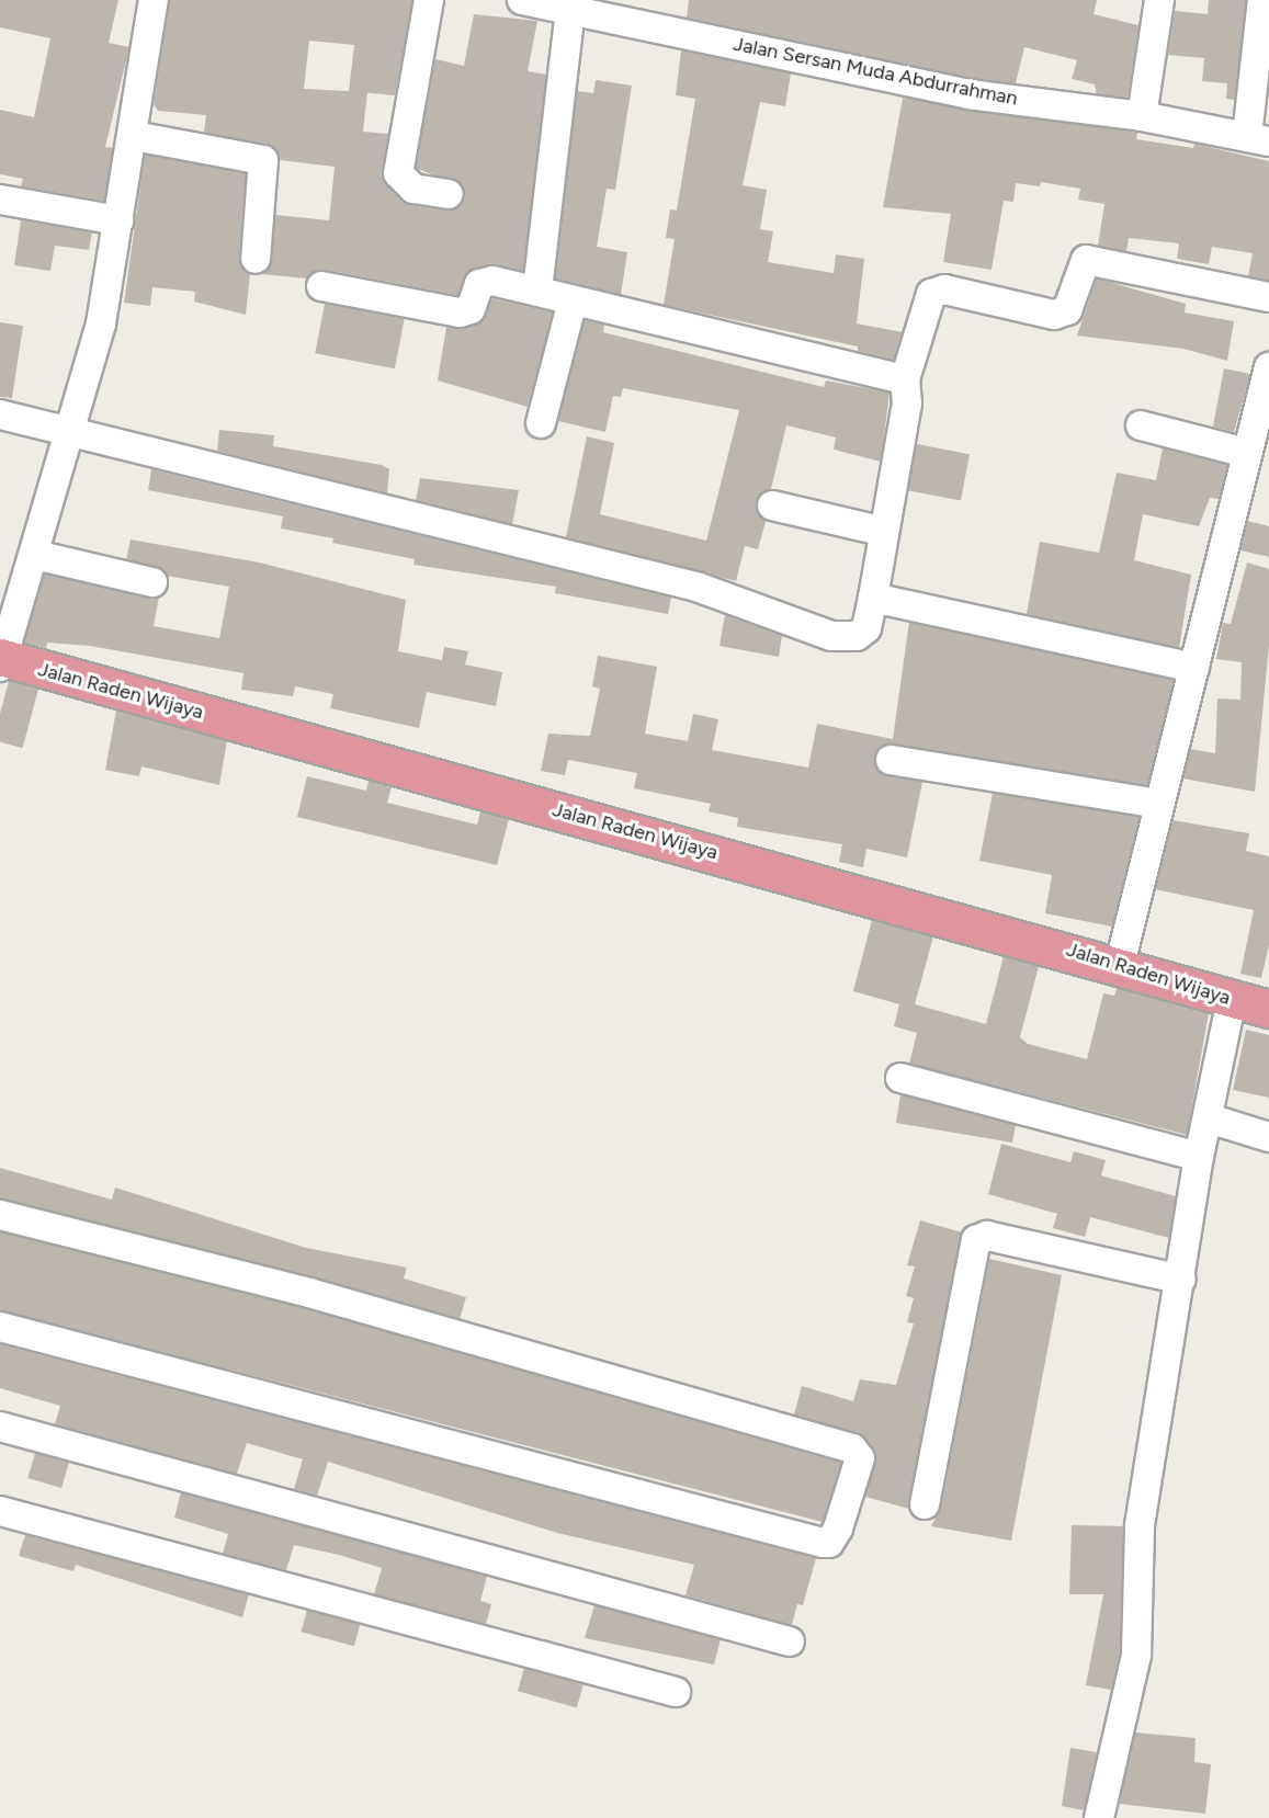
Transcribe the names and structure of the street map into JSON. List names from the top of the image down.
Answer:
{
  "streets": {
    "highway": ["Jalan Raden Wijaya"],
    "street": ["Jalan Sersan Muda Abdurrahman"]
  }
}
